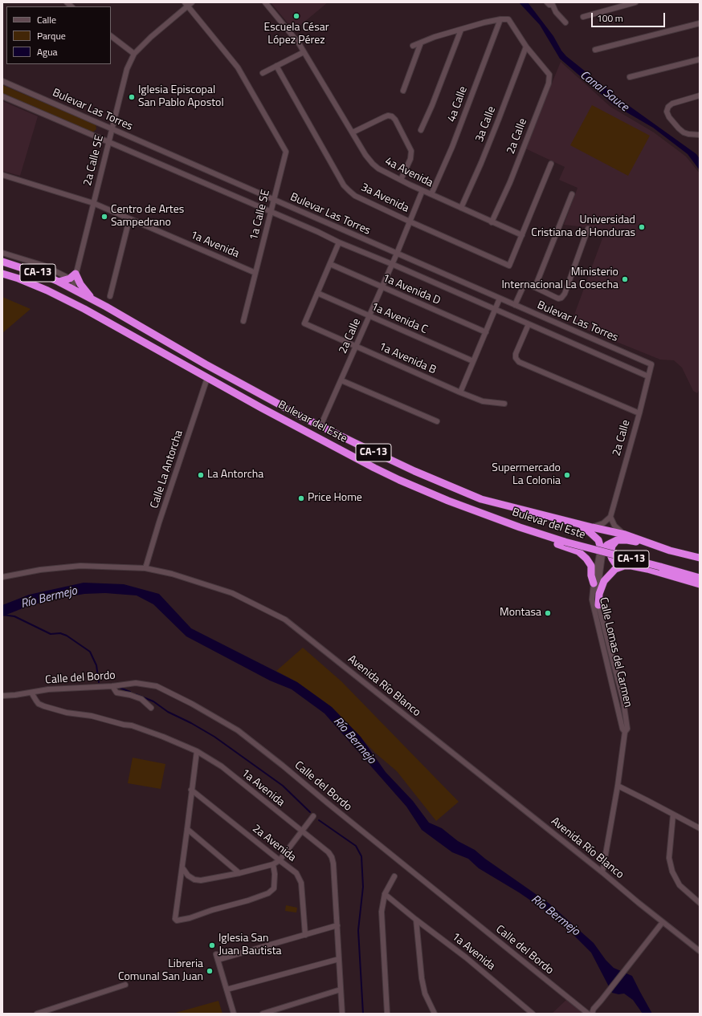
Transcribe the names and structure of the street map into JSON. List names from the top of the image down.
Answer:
{
  "streets": {
    "highway": ["CA-13", "Bulevar del Este"],
    "street": [
      "4a Calle",
      "Bulevar Las Torres",
      "3a Calle",
      "2a Calle",
      "2a Calle SE",
      "4a Avenida",
      "3a Avenida",
      "1a Calle SE",
      "1a Avenida",
      "1a Avenida D",
      "1a Avenida C",
      "1a Avenida B",
      "Calle La Antorcha",
      "Calle Lomas del Carmen",
      "Calle del Bordo",
      "Avenida Río Blanco",
      "2a Avenida"
    ]
  },
  "crossings": [
    ["4a Calle", "4a Avenida"],
    ["Bulevar Las Torres", "2a Calle"],
    ["Bulevar Las Torres", "2a Calle SE"],
    ["Bulevar Las Torres", "1a Calle SE"],
    ["3a Calle", "2a Calle"],
    ["3a Calle", "4a Avenida"],
    ["2a Calle", "4a Avenida"],
    ["2a Calle", "3a Avenida"],
    ["2a Calle", "1a Avenida D"],
    ["2a Calle", "1a Avenida C"],
    ["2a Calle", "1a Avenida B"],
    ["2a Calle", "Bulevar del Este"],
    ["2a Calle SE", "1a Calle SE"],
    ["2a Calle SE", "1a Avenida"],
    ["2a Calle SE", "Bulevar del Este"],
    ["4a Avenida", "3a Avenida"],
    ["1a Calle SE", "1a Avenida"],
    ["1a Avenida", "Calle del Bordo"],
    ["1a Avenida C", "1a Avenida B"],
    ["Bulevar del Este", "Calle La Antorcha"],
    ["Calle La Antorcha", "Avenida Río Blanco"],
    ["Calle Lomas del Carmen", "Avenida Río Blanco"]
  ],
  "water": ["Canal Sauce", "Río Bermejo"],
  "places": [
    "Escuela César López Pérez",
    "Iglesia Episcopal San Pablo Apostol",
    "Centro de Artes Sampedrano",
    "Universidad Cristiana de Honduras",
    "Ministerio Internacional La Cosecha",
    "La Antorcha",
    "Supermercado La Colonia",
    "Price Home",
    "Montasa",
    "Iglesia San Juan Bautista",
    "Libreria Comunal San Juan"
  ],
  "legend": ["Calle", "Parque", "Agua"],
  "scale_bar": "100 m"
}
